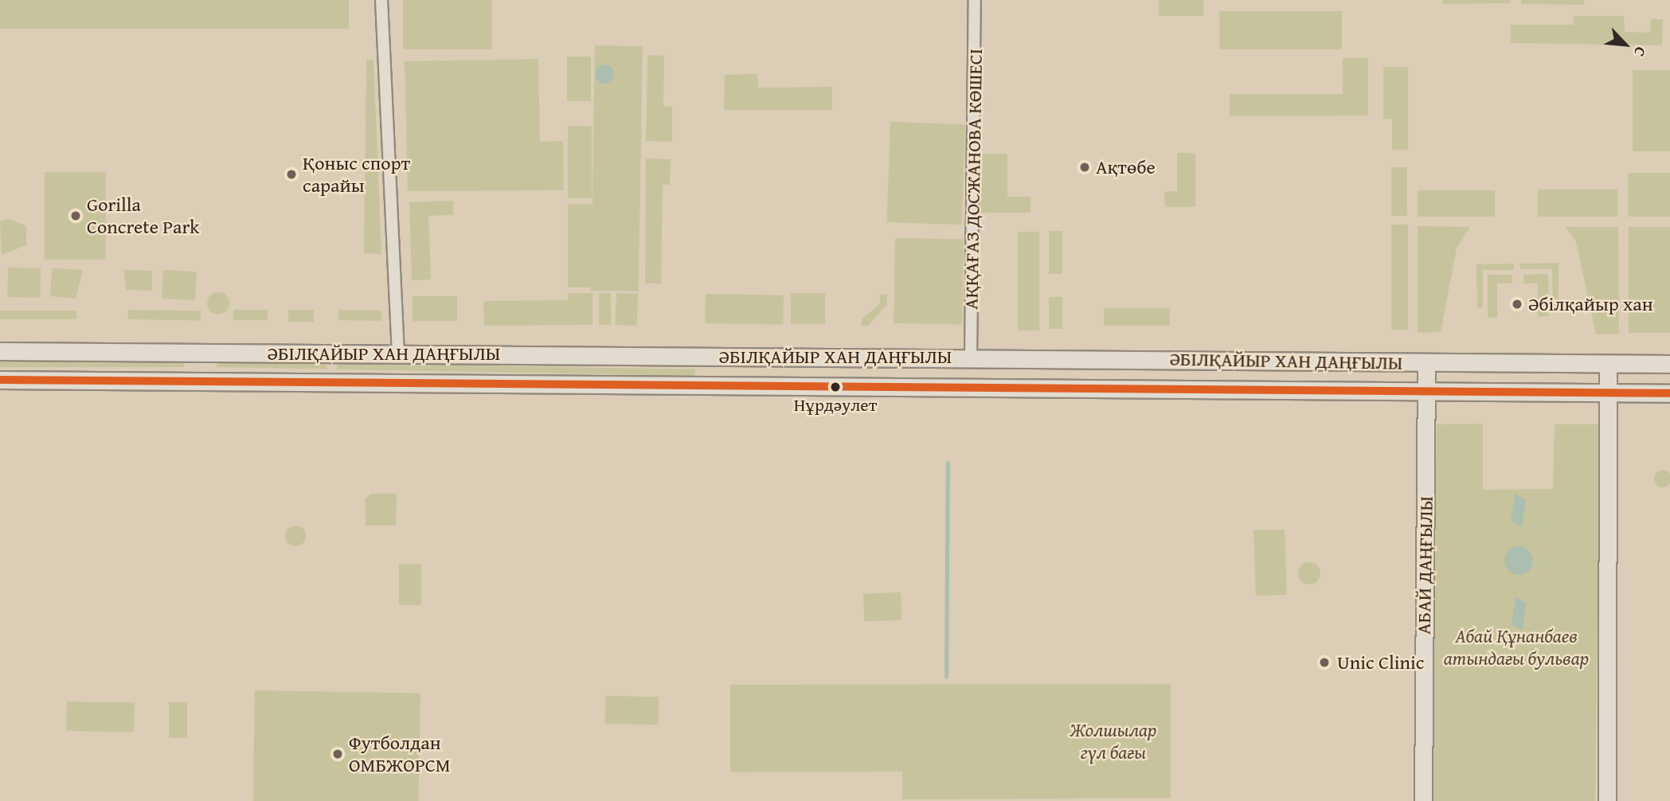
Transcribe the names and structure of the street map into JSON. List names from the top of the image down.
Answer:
{
  "streets": {
    "main road": ["ӘБІЛҚАЙЫР ХАН ДАҢҒЫЛЫ", "АБАЙ ДАҢҒЫЛЫ"],
    "street": ["АҚҚАҒАЗ ДОСЖАНОВА КӨШЕСІ"]
  },
  "crossings": [
    ["АҚҚАҒАЗ ДОСЖАНОВА КӨШЕСІ", "ӘБІЛҚАЙЫР ХАН ДАҢҒЫЛЫ"],
    ["ӘБІЛҚАЙЫР ХАН ДАҢҒЫЛЫ", "АБАЙ ДАҢҒЫЛЫ"]
  ],
  "parks": ["Абай Құнанбаев атындағы бульвар", "Жолшылар гүл бағы"],
  "places": [
    "Ақтөбе",
    "Қоныс спорт сарайы",
    "Gorilla Concrete Park",
    "Әбілқайыр хан",
    "Нұрдәулет",
    "Unic Clinic",
    "Футболдан ОМБЖОРСМ"
  ],
  "north": "bottom right"
}
